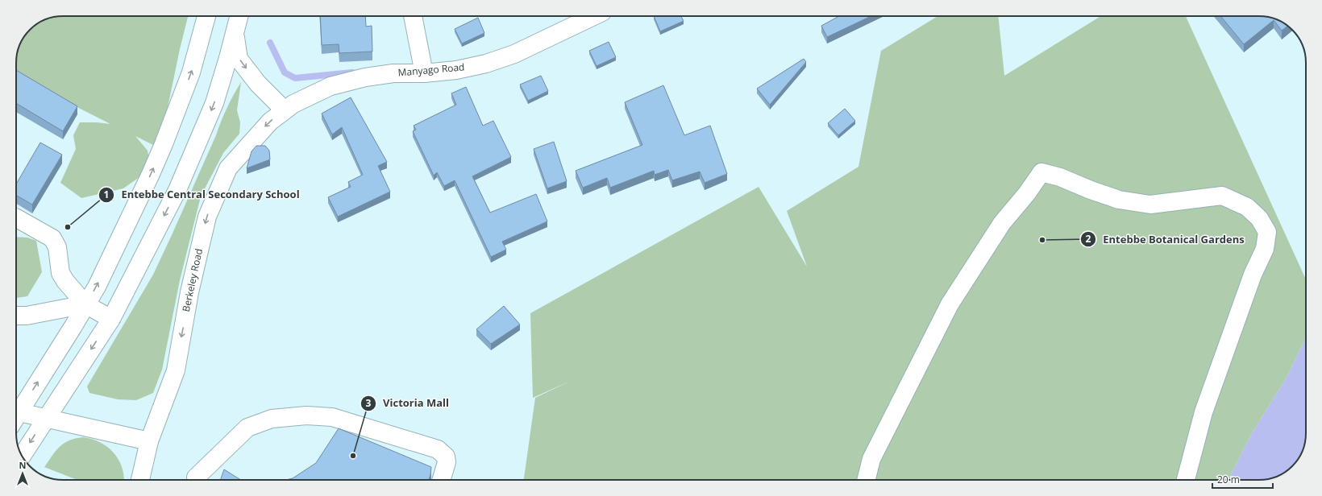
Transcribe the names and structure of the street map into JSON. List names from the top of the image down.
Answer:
{
  "streets": {
    "main road": ["Manyago Road", "Berkeley Road"]
  },
  "crossings": [
    ["Manyago Road", "Berkeley Road"]
  ],
  "places": ["Entebbe Central Secondary School", "Entebbe Botanical Gardens", "Victoria Mall"],
  "scale_bar": "20 m",
  "north": "top"
}
